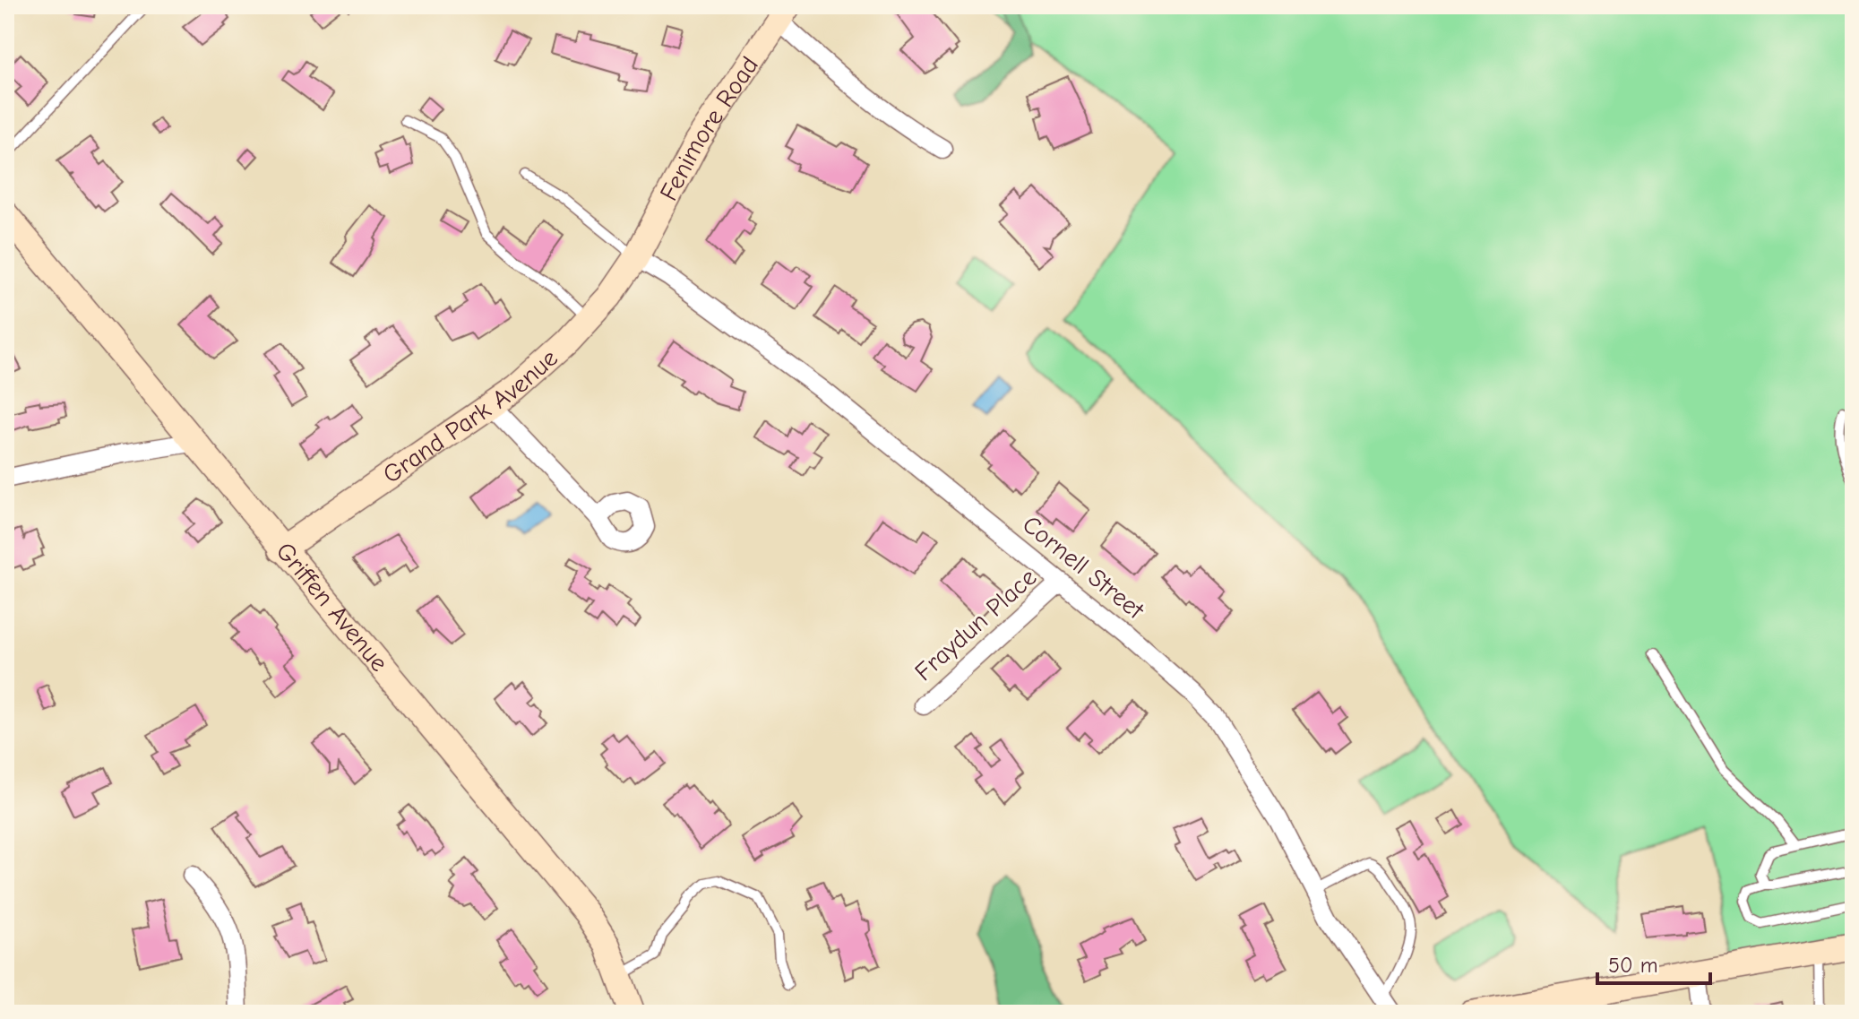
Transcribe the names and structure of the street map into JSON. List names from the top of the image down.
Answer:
{
  "streets": {
    "street": [
      "Fenimore Road",
      "Grand Park Avenue",
      "Cornell Street",
      "Griffen Avenue",
      "Fraydun Place"
    ]
  },
  "crossings": [
    ["Fenimore Road", "Grand Park Avenue"],
    ["Fenimore Road", "Cornell Street"],
    ["Grand Park Avenue", "Cornell Street"],
    ["Grand Park Avenue", "Griffen Avenue"],
    ["Cornell Street", "Fraydun Place"]
  ],
  "scale_bar": "50 m"
}
